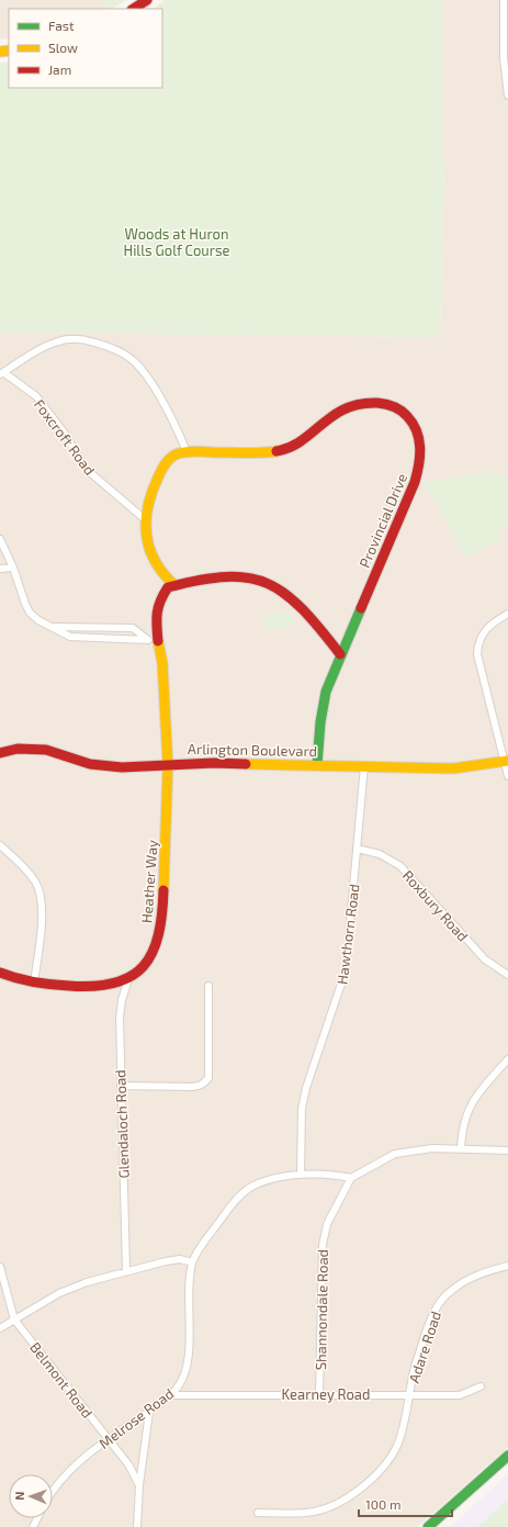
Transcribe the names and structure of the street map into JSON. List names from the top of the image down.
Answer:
{
  "streets": {
    "street": [
      "Foxcroft Road",
      "Provincial Drive",
      "Arlington Boulevard",
      "Heather Way",
      "Roxbury Road",
      "Hawthorn Road",
      "Glendaloch Road",
      "Shannondale Road",
      "Adare Road",
      "Belmont Road",
      "Kearney Road",
      "Melrose Road"
    ]
  },
  "crossings": [
    ["Foxcroft Road", "Provincial Drive"],
    ["Provincial Drive", "Arlington Boulevard"],
    ["Provincial Drive", "Heather Way"],
    ["Arlington Boulevard", "Heather Way"],
    ["Arlington Boulevard", "Hawthorn Road"],
    ["Heather Way", "Glendaloch Road"],
    ["Roxbury Road", "Hawthorn Road"],
    ["Shannondale Road", "Kearney Road"],
    ["Adare Road", "Kearney Road"],
    ["Belmont Road", "Melrose Road"],
    ["Kearney Road", "Melrose Road"]
  ],
  "parks": ["Woods at Huron Hills Golf Course"],
  "legend": ["Fast", "Slow", "Jam"],
  "scale_bar": "100 m",
  "north": "left"
}
